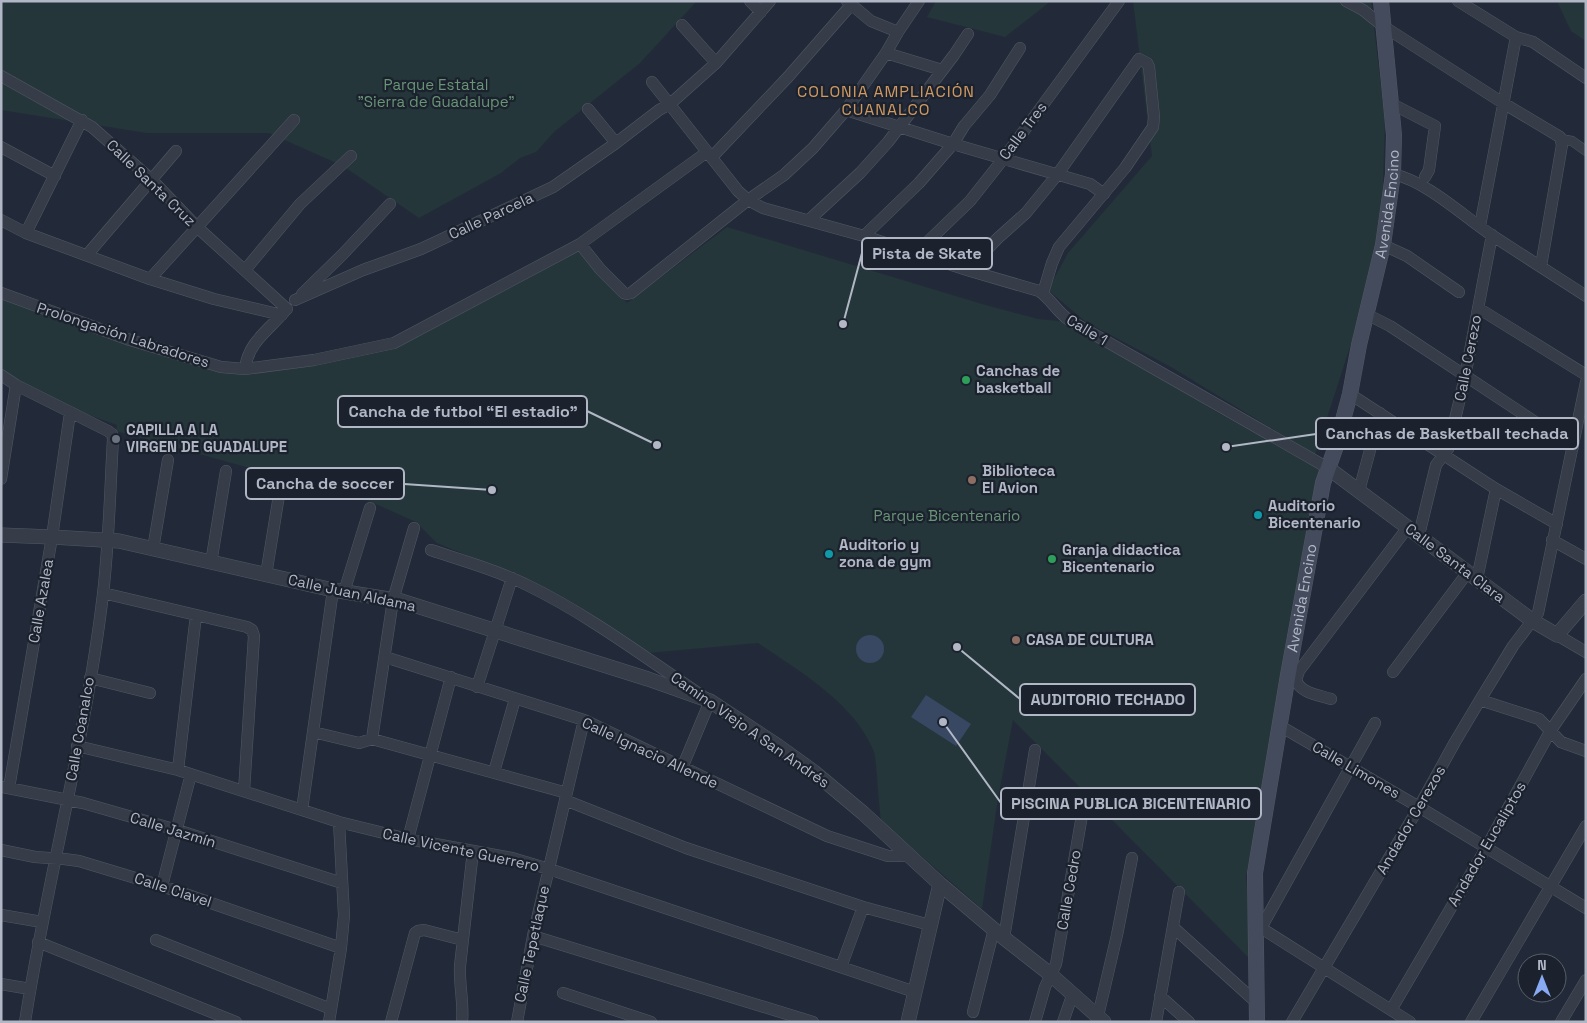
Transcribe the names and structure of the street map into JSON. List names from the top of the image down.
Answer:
{
  "streets": {
    "main road": ["Avenida Encino"],
    "street": [
      "Calle Tres",
      "Calle Santa Cruz",
      "Calle Parcela",
      "Calle 1",
      "Prolongación Labradores",
      "Calle Cerezo",
      "Calle Santa Clara",
      "Calle Juan Aldama",
      "Calle Azalea",
      "Calle Coanalco",
      "Camino Viejo A San Andrés",
      "Calle Ignacio Allende",
      "Calle Limones",
      "Andador Cerezos",
      "Calle Jazmín",
      "Andador Eucaliptos",
      "Calle Vicente Guerrero",
      "Calle Clavel",
      "Calle Cedro",
      "Calle Tepetlaque"
    ]
  },
  "crossings": [
    ["Avenida Encino", "Calle 1"],
    ["Avenida Encino", "Calle Santa Clara"],
    ["Avenida Encino", "Calle Limones"],
    ["Calle 1", "Calle Santa Clara"],
    ["Calle Cerezo", "Calle Santa Clara"],
    ["Calle Santa Clara", "Andador Cerezos"],
    ["Calle Juan Aldama", "Calle Azalea"],
    ["Calle Juan Aldama", "Calle Coanalco"],
    ["Calle Juan Aldama", "Camino Viejo A San Andrés"],
    ["Calle Azalea", "Calle Coanalco"],
    ["Calle Azalea", "Calle Jazmín"],
    ["Calle Coanalco", "Calle Jazmín"],
    ["Calle Coanalco", "Calle Vicente Guerrero"],
    ["Calle Coanalco", "Calle Clavel"],
    ["Camino Viejo A San Andrés", "Calle Ignacio Allende"],
    ["Camino Viejo A San Andrés", "Calle Cedro"],
    ["Calle Ignacio Allende", "Calle Tepetlaque"],
    ["Calle Limones", "Andador Cerezos"],
    ["Calle Limones", "Andador Eucaliptos"],
    ["Calle Vicente Guerrero", "Calle Tepetlaque"]
  ],
  "districts": ["COLONIA AMPLIACIÓN CUANALCO"],
  "parks": ["Parque Estatal \"Sierra de Guadalupe\"", "Parque Bicentenario"],
  "places": [
    "Pista de Skate",
    "Canchas de basketball",
    "CAPILLA A LA VIRGEN DE GUADALUPE",
    "Cancha de futbol “El estadio”",
    "Canchas de Basketball techada",
    "Biblioteca El Avion",
    "Cancha de soccer",
    "Auditorio Bicentenario",
    "Auditorio y zona de gym",
    "Granja didactica Bicentenario",
    "CASA DE CULTURA",
    "AUDITORIO TECHADO",
    "PISCINA PUBLICA BICENTENARIO"
  ],
  "north": "top"
}
